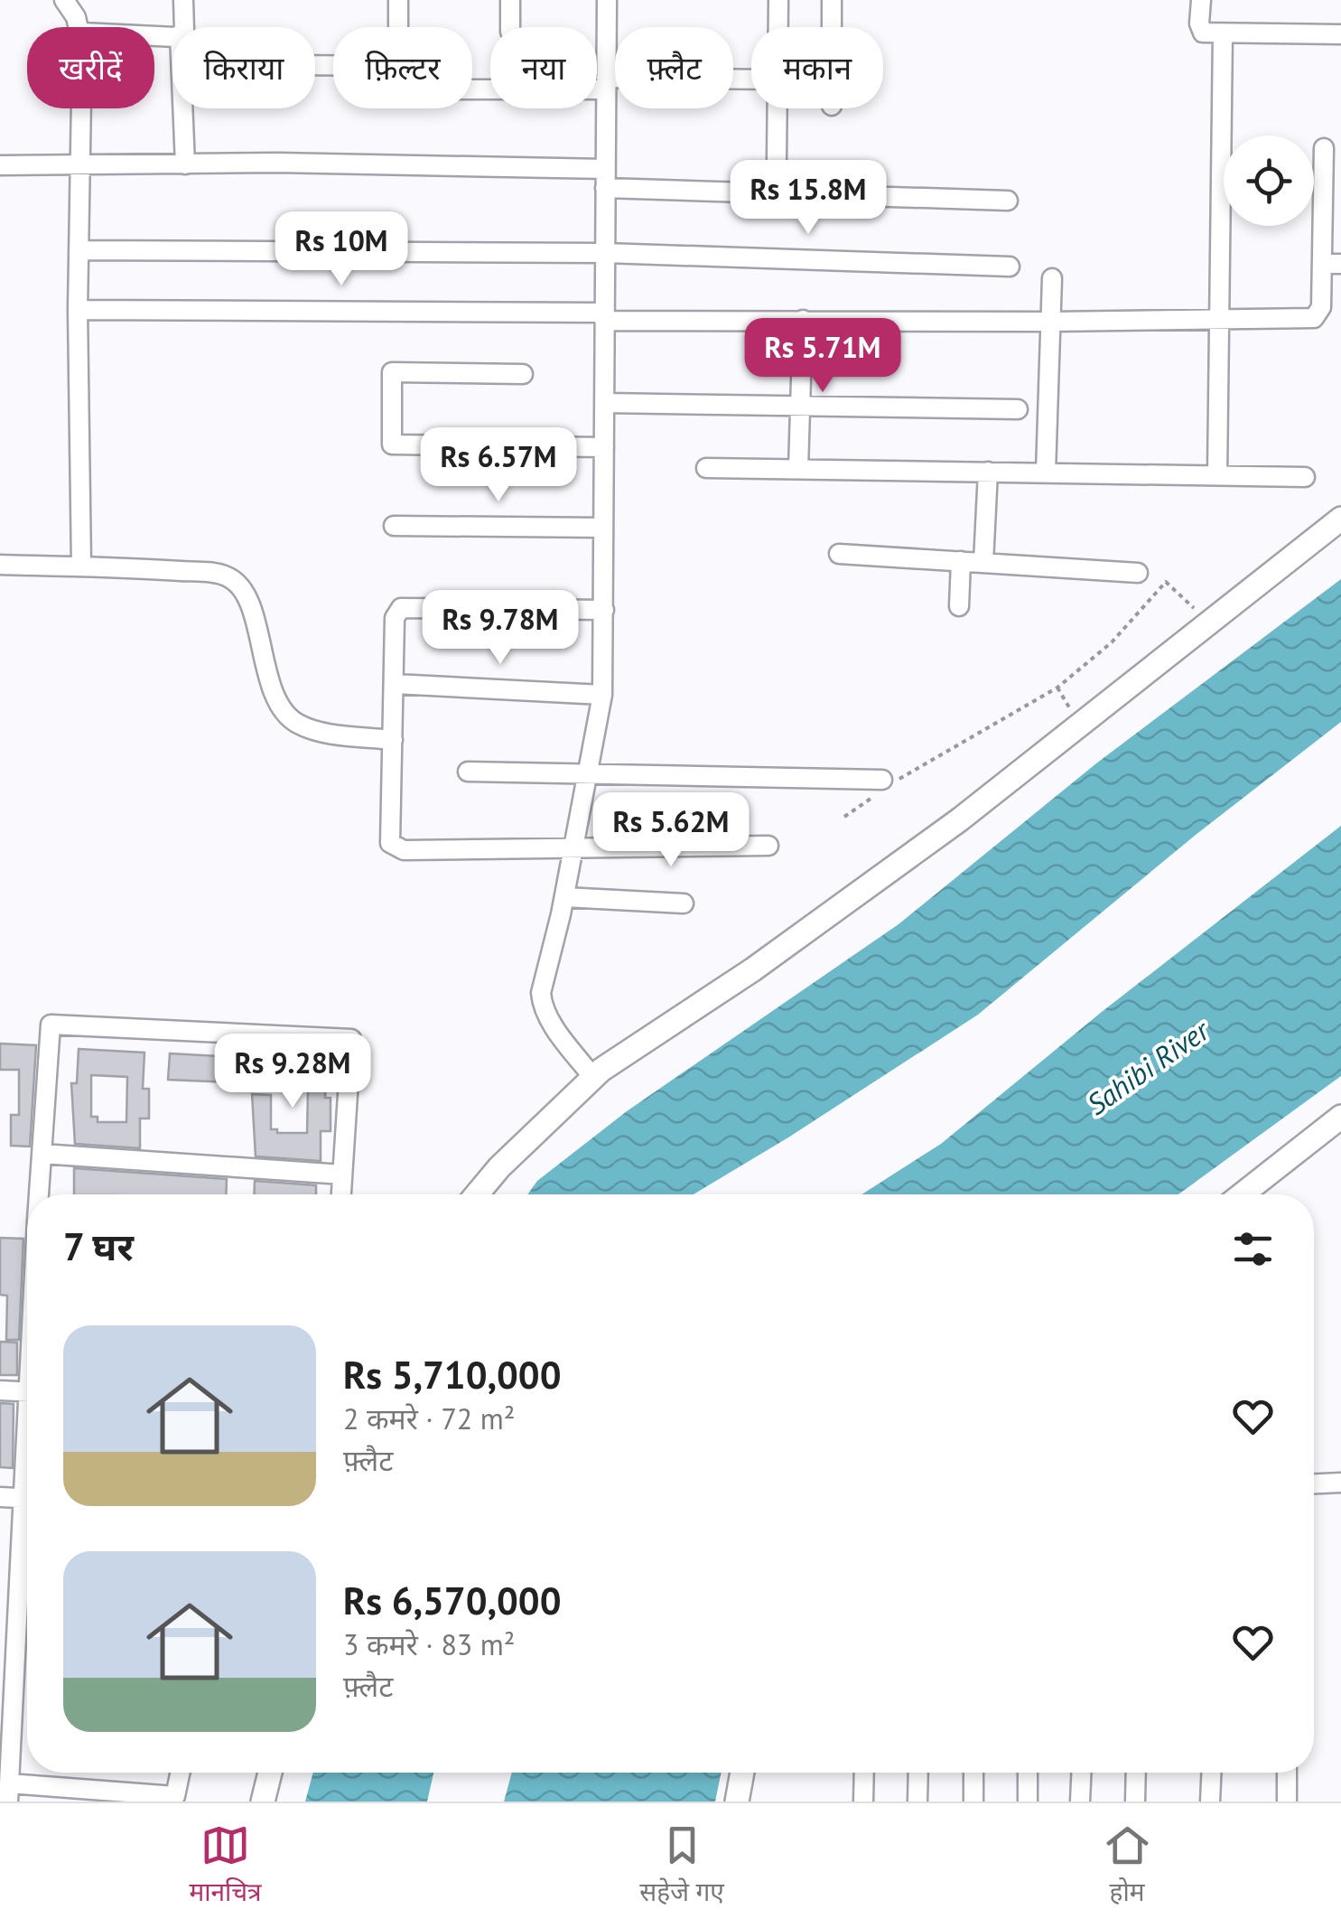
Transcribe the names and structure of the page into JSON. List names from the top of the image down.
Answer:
{
  "water": ["Sahibi River"],
  "page": {
    "chip": [
      "खरीदें",
      "किराया",
      "फ़िल्टर",
      "नया",
      "फ़्लैट",
      "मकान"
    ],
    "price": [
      "Rs 15.8M",
      "Rs 10M",
      "Rs 5.71M",
      "Rs 6.57M",
      "Rs 9.78M",
      "Rs 5.62M",
      "Rs 9.28M"
    ],
    "heading": "7 घर",
    "list": [
      {
        "name": "Rs 5,710,000",
        "note": "2 कमरे · 72 m² · फ़्लैट"
      },
      {
        "name": "Rs 6,570,000",
        "note": "3 कमरे · 83 m² · फ़्लैट"
      }
    ],
    "tabs": ["मानचित्र", "सहेजे गए", "होम"]
  }
}
